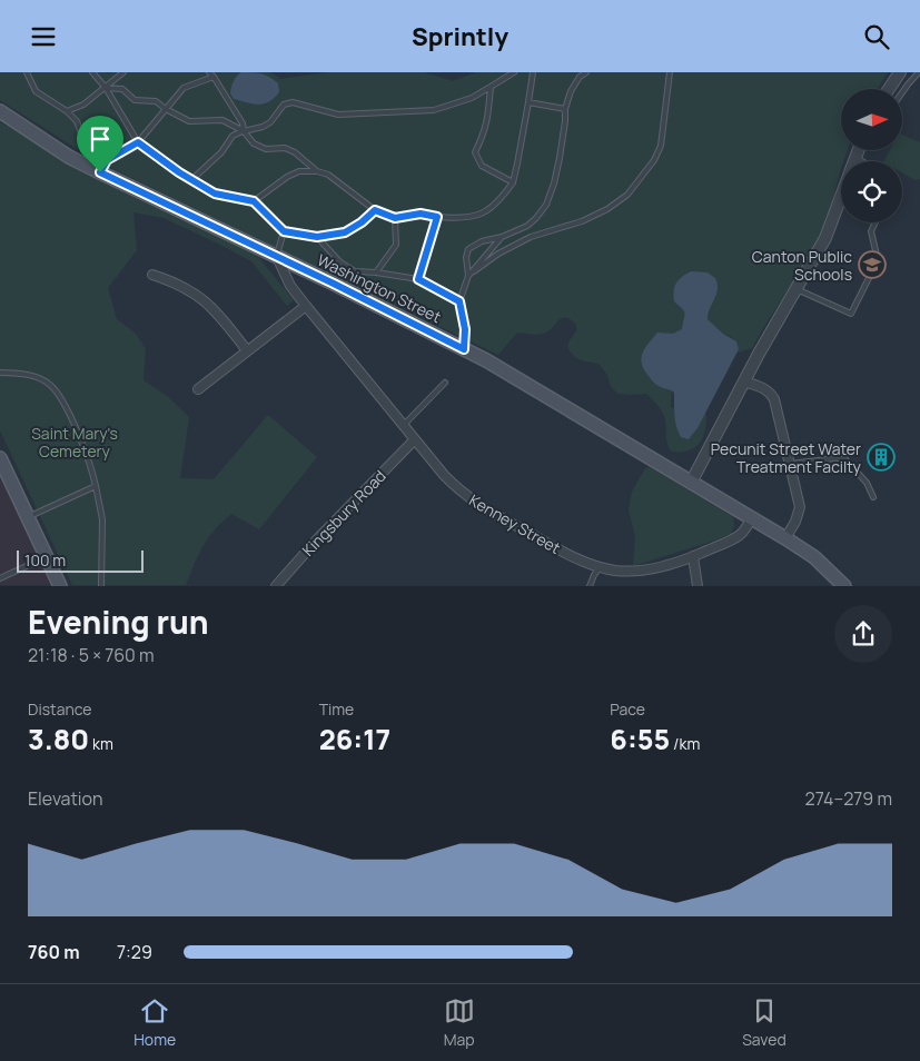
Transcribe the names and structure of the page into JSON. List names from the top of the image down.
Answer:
{
  "streets": {
    "main road": ["Washington Street"],
    "street": ["Kingsbury Road", "Kenney Street"]
  },
  "crossings": [
    ["Washington Street", "Kenney Street"],
    ["Kingsbury Road", "Kenney Street"]
  ],
  "parks": ["Saint Mary's Cemetery"],
  "places": {
    "school or university": ["Canton Public Schools"],
    "building": ["Pecunit Street Water Treatment Facilty"]
  },
  "scale_bar": "100 m",
  "north": "right",
  "page": {
    "header": "Sprintly",
    "scale": "100 m",
    "heading": ["Evening run", "21:18 · 5 × 760 m"],
    "stats": [
      ["Distance", "3.80 km"],
      ["Time", "26:17"],
      ["Pace", "6:55 /km"]
    ],
    "chart": ["Elevation", "274–279 m"],
    "list": [
      {
        "name": "760 m",
        "note": "7:29"
      }
    ],
    "tabs": ["Home", "Map", "Saved"]
  }
}
